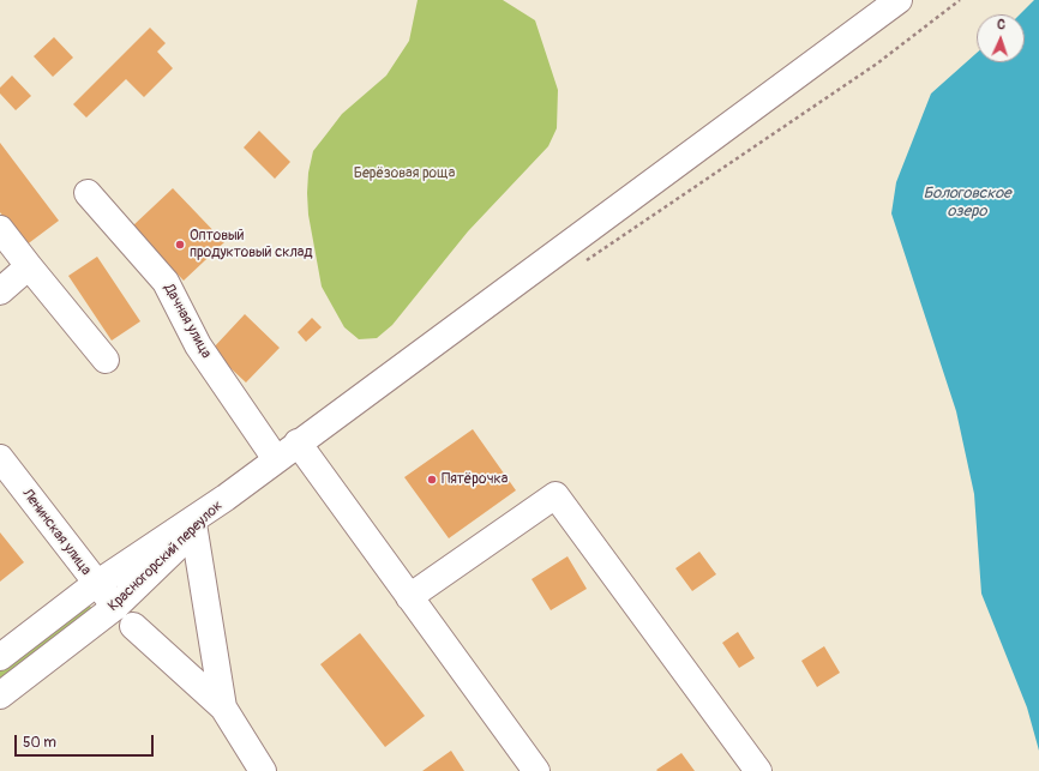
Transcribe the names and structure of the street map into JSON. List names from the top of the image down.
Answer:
{
  "streets": {
    "main road": ["Дачная улица", "Ленинская улица", "Красногорский переулок"]
  },
  "crossings": [
    ["Ленинская улица", "Красногорский переулок"]
  ],
  "water": ["Бологовское озеро"],
  "parks": ["Берёзовая роща"],
  "places": ["Оптовый продуктовый склад", "Пятёрочка"],
  "scale_bar": "50 m",
  "north": "top"
}
